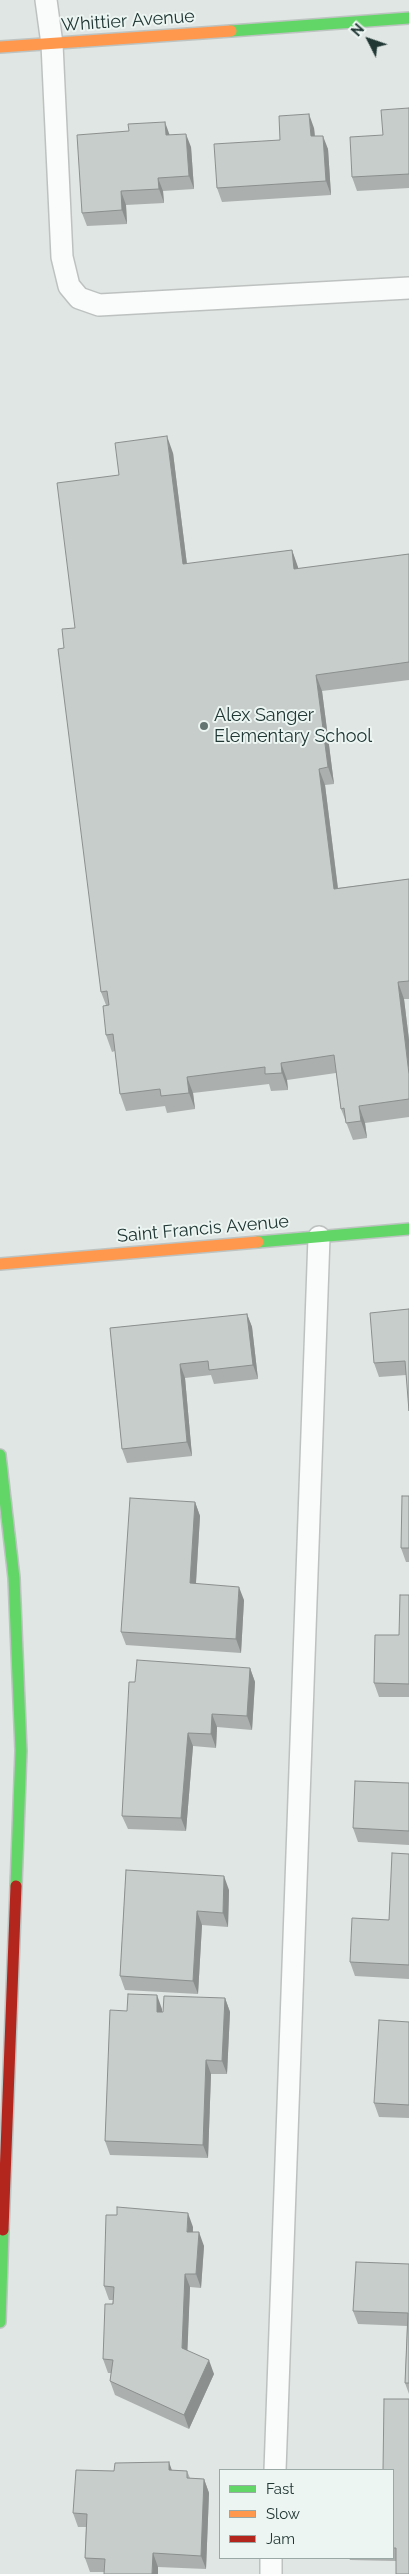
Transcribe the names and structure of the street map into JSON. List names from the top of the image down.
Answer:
{
  "streets": {
    "street": ["Whittier Avenue", "Saint Francis Avenue"]
  },
  "places": ["Alex Sanger Elementary School"],
  "legend": ["Fast", "Slow", "Jam"],
  "north": "top left"
}
